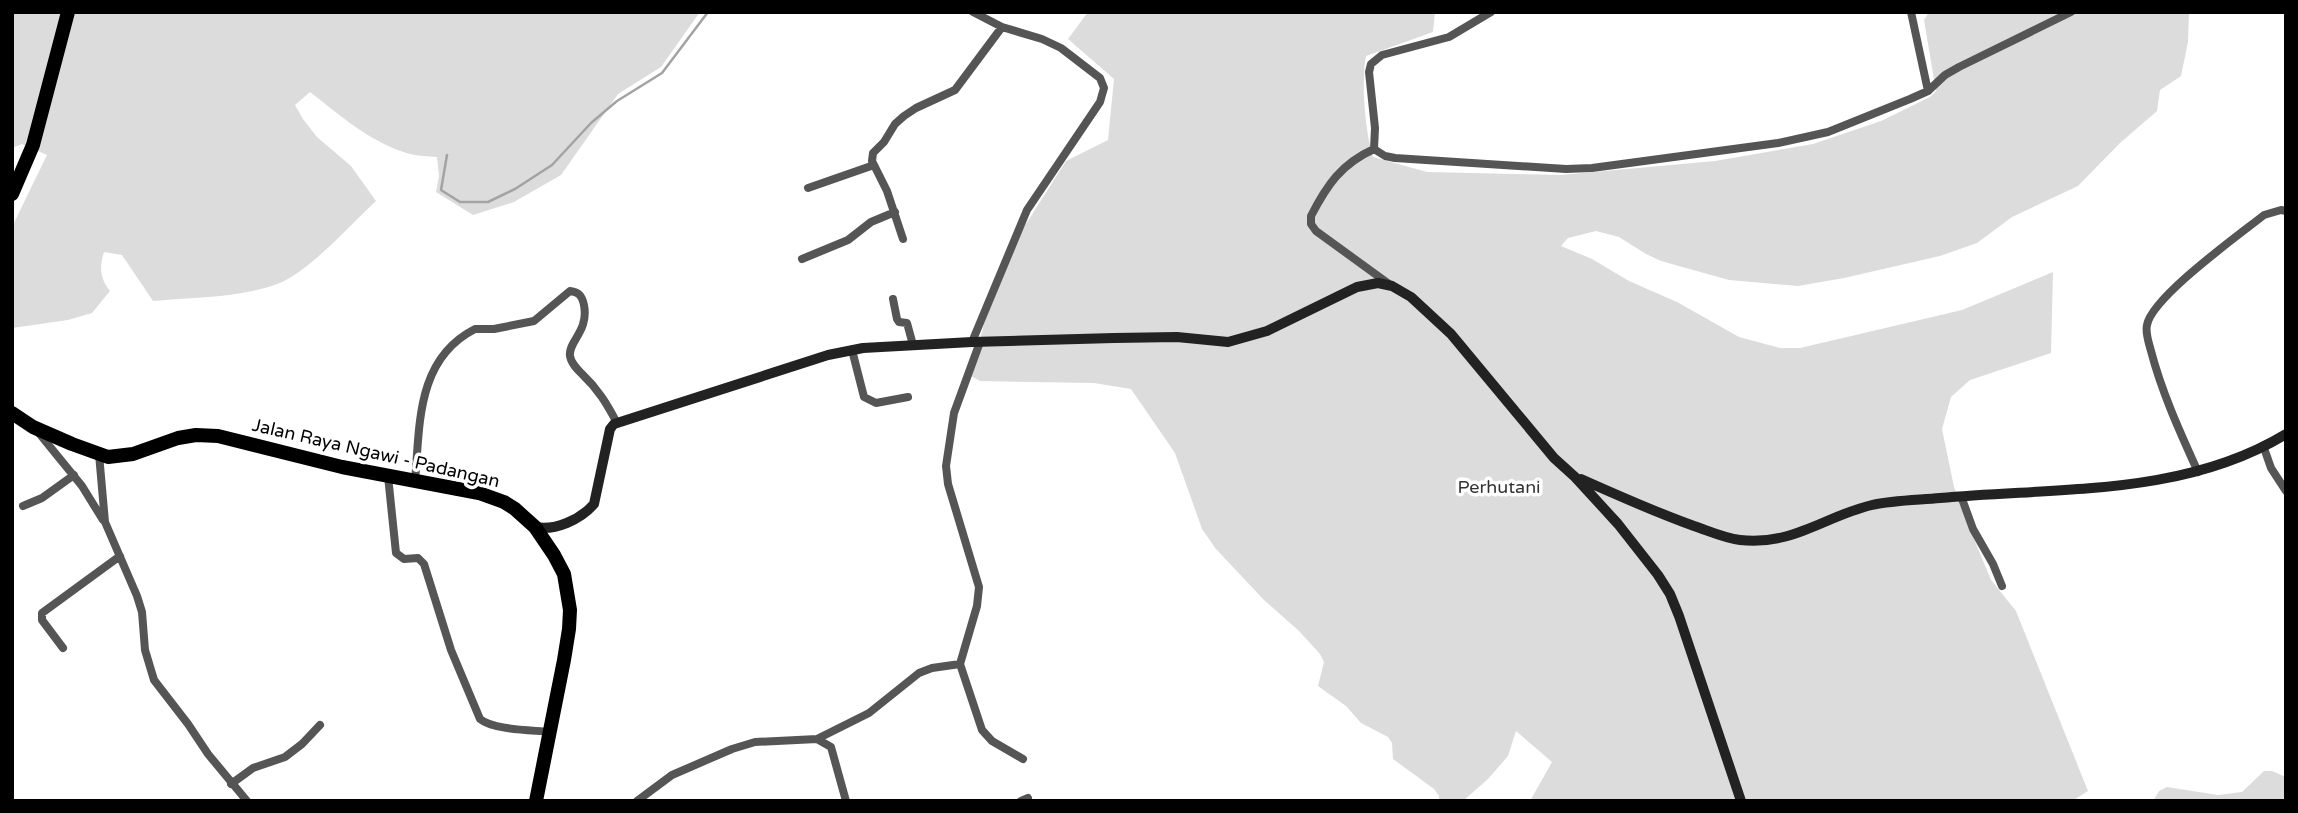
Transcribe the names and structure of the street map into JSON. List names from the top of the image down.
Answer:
{
  "streets": {
    "highway": ["Jalan Raya Ngawi - Padangan"]
  },
  "parks": ["Perhutani"]
}
